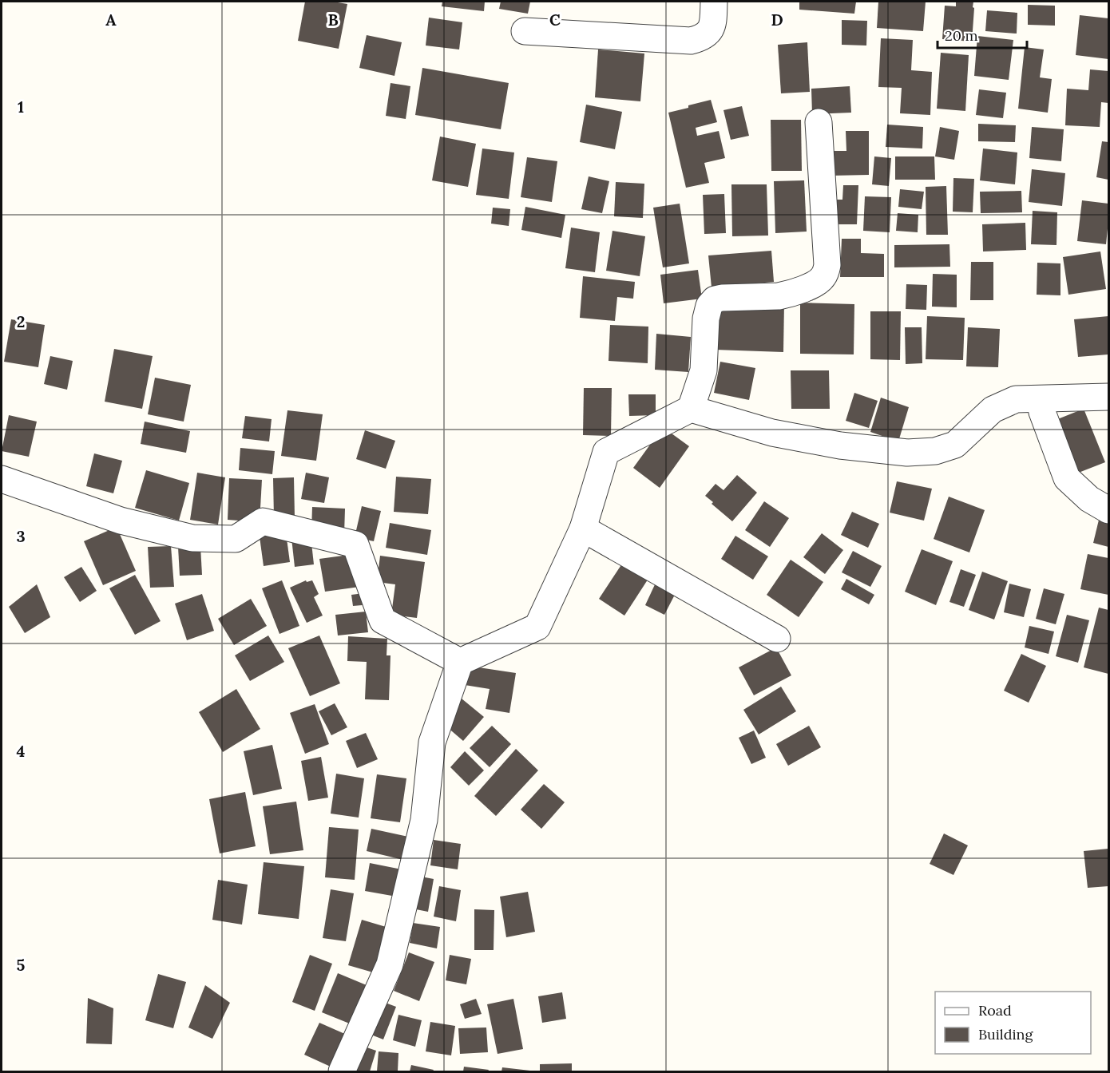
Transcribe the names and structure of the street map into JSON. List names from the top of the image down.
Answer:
{
  "legend": ["Road", "Building"],
  "scale_bar": "20 m",
  "grid": {
    "columns": [
      "A",
      "B",
      "C",
      "D"
    ],
    "rows": [
      "1",
      "2",
      "3",
      "4",
      "5"
    ]
  }
}
